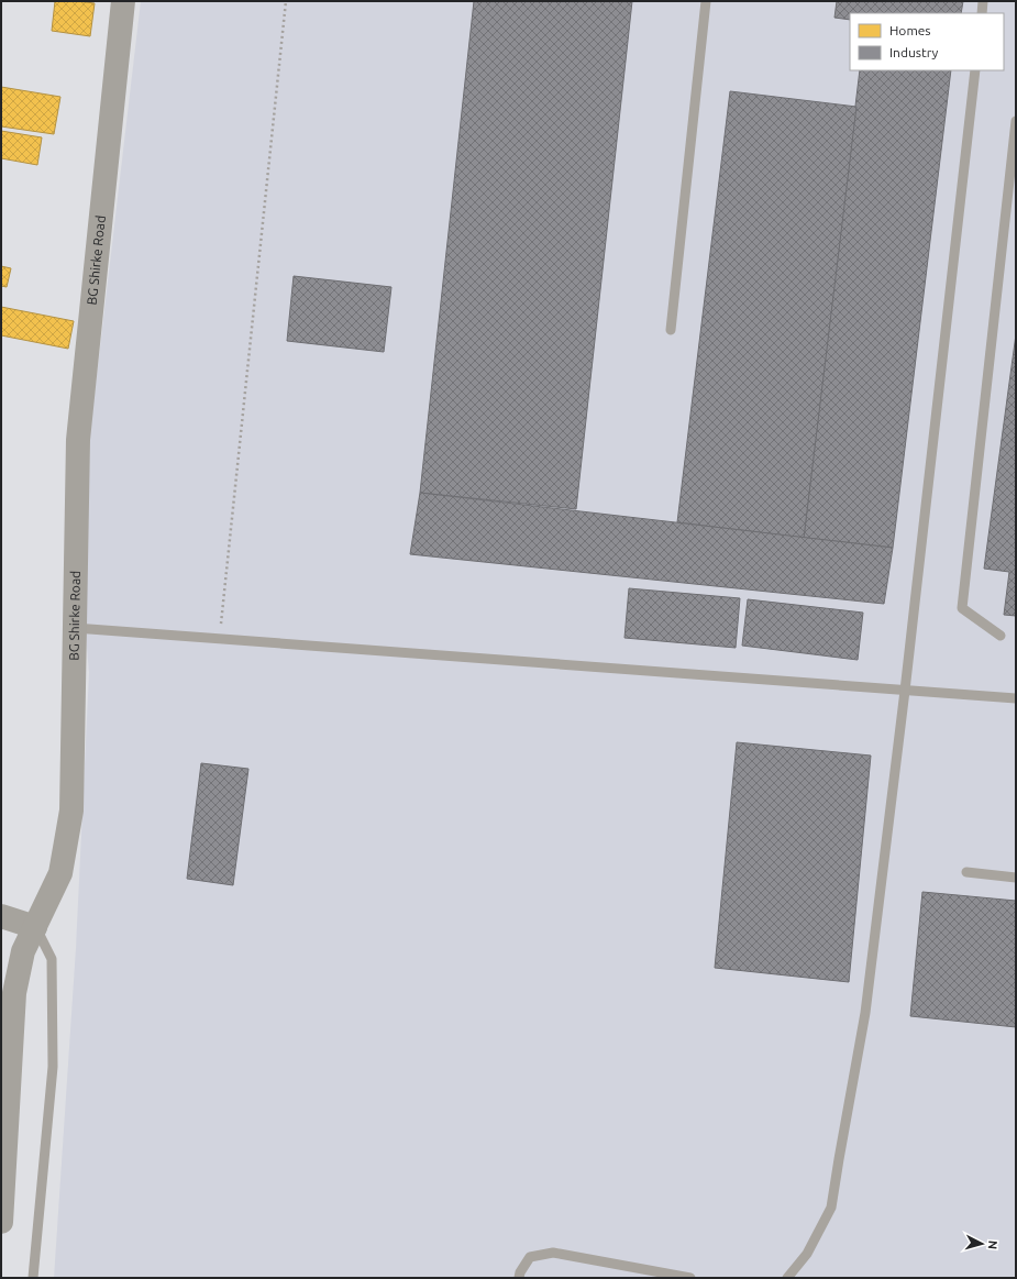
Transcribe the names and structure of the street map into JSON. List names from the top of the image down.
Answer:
{
  "streets": {
    "street": ["BG Shirke Road"]
  },
  "legend": ["Homes", "Industry"],
  "north": "right"
}
